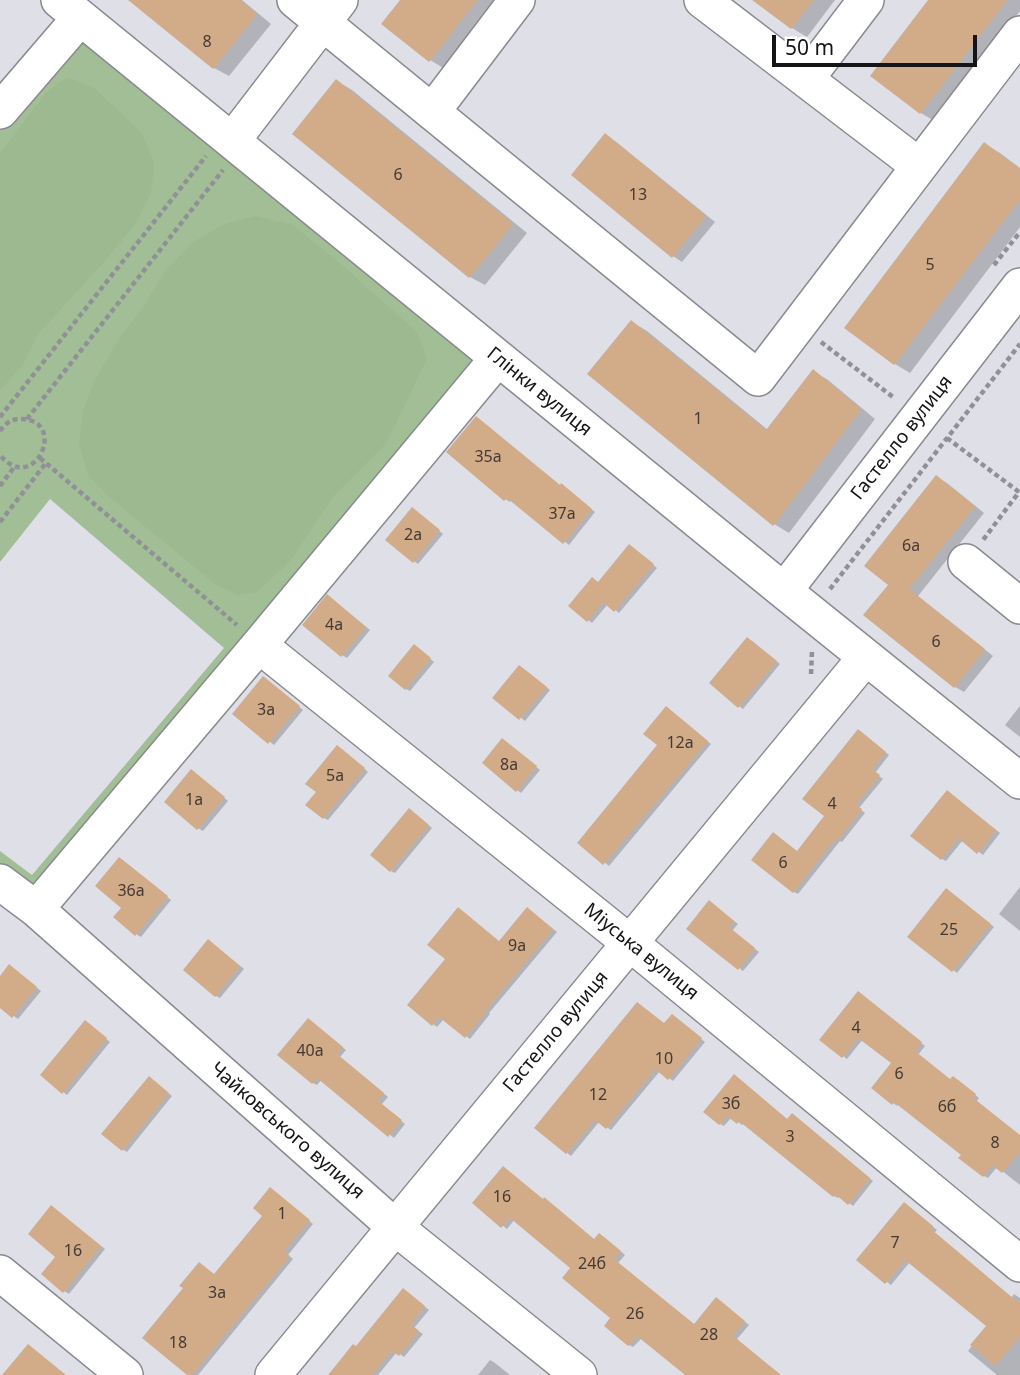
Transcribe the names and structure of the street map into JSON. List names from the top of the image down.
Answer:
{
  "streets": {
    "street": [
      "Глінки вулиця",
      "Гастелло вулиця",
      "Міуська вулиця",
      "Чайковського вулиця"
    ]
  },
  "crossings": [
    ["Глінки вулиця", "Гастелло вулиця"],
    ["Гастелло вулиця", "Міуська вулиця"],
    ["Гастелло вулиця", "Чайковського вулиця"]
  ],
  "house_numbers": [
    "8",
    "6",
    "13",
    "5",
    "1",
    "35а",
    "37а",
    "2а",
    "6а",
    "4а",
    "6",
    "3а",
    "12а",
    "8а",
    "5а",
    "1а",
    "4",
    "6",
    "36а",
    "25",
    "9а",
    "4",
    "40а",
    "10",
    "6",
    "12",
    "3б",
    "6б",
    "3",
    "8",
    "16",
    "1",
    "7",
    "16",
    "24б",
    "3а",
    "26",
    "28",
    "18"
  ],
  "scale_bar": "50 m"
}
